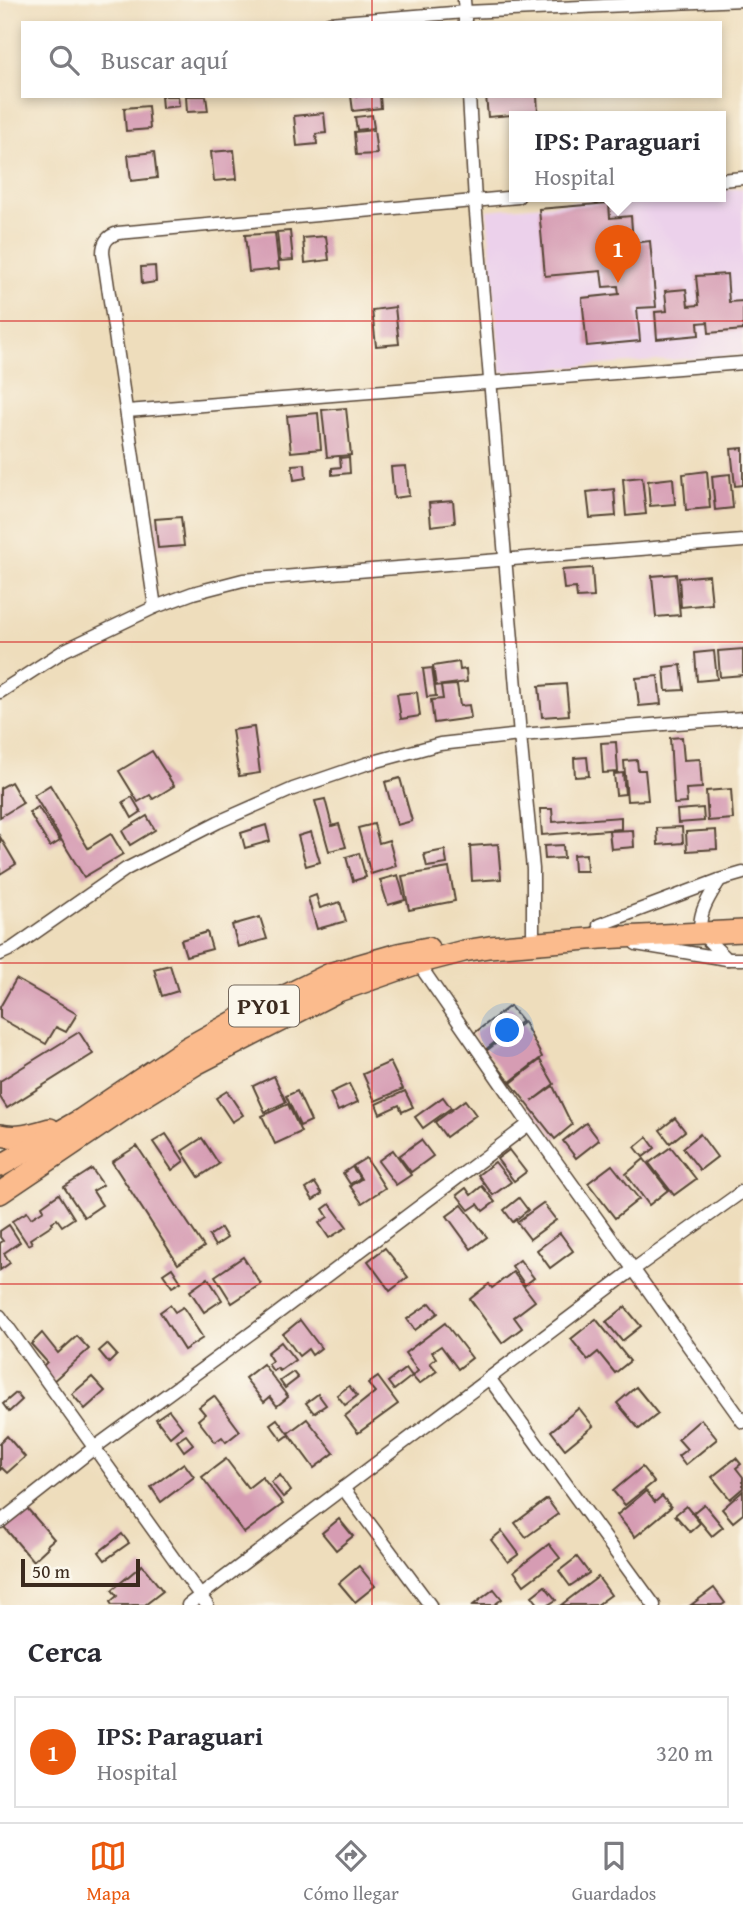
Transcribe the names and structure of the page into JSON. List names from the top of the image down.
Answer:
{
  "streets": {
    "highway": ["PY01"]
  },
  "scale_bar": "50 m",
  "page": {
    "search": "Buscar aquí",
    "popup": ["IPS: Paraguari", "Hospital"],
    "pins": "1",
    "scale": "50 m",
    "heading": "Cerca",
    "list": [
      {
        "mark": "1",
        "name": "IPS: Paraguari",
        "note": "Hospital",
        "value": "320 m"
      }
    ],
    "nav": ["Mapa", "Cómo llegar", "Guardados"]
  }
}
